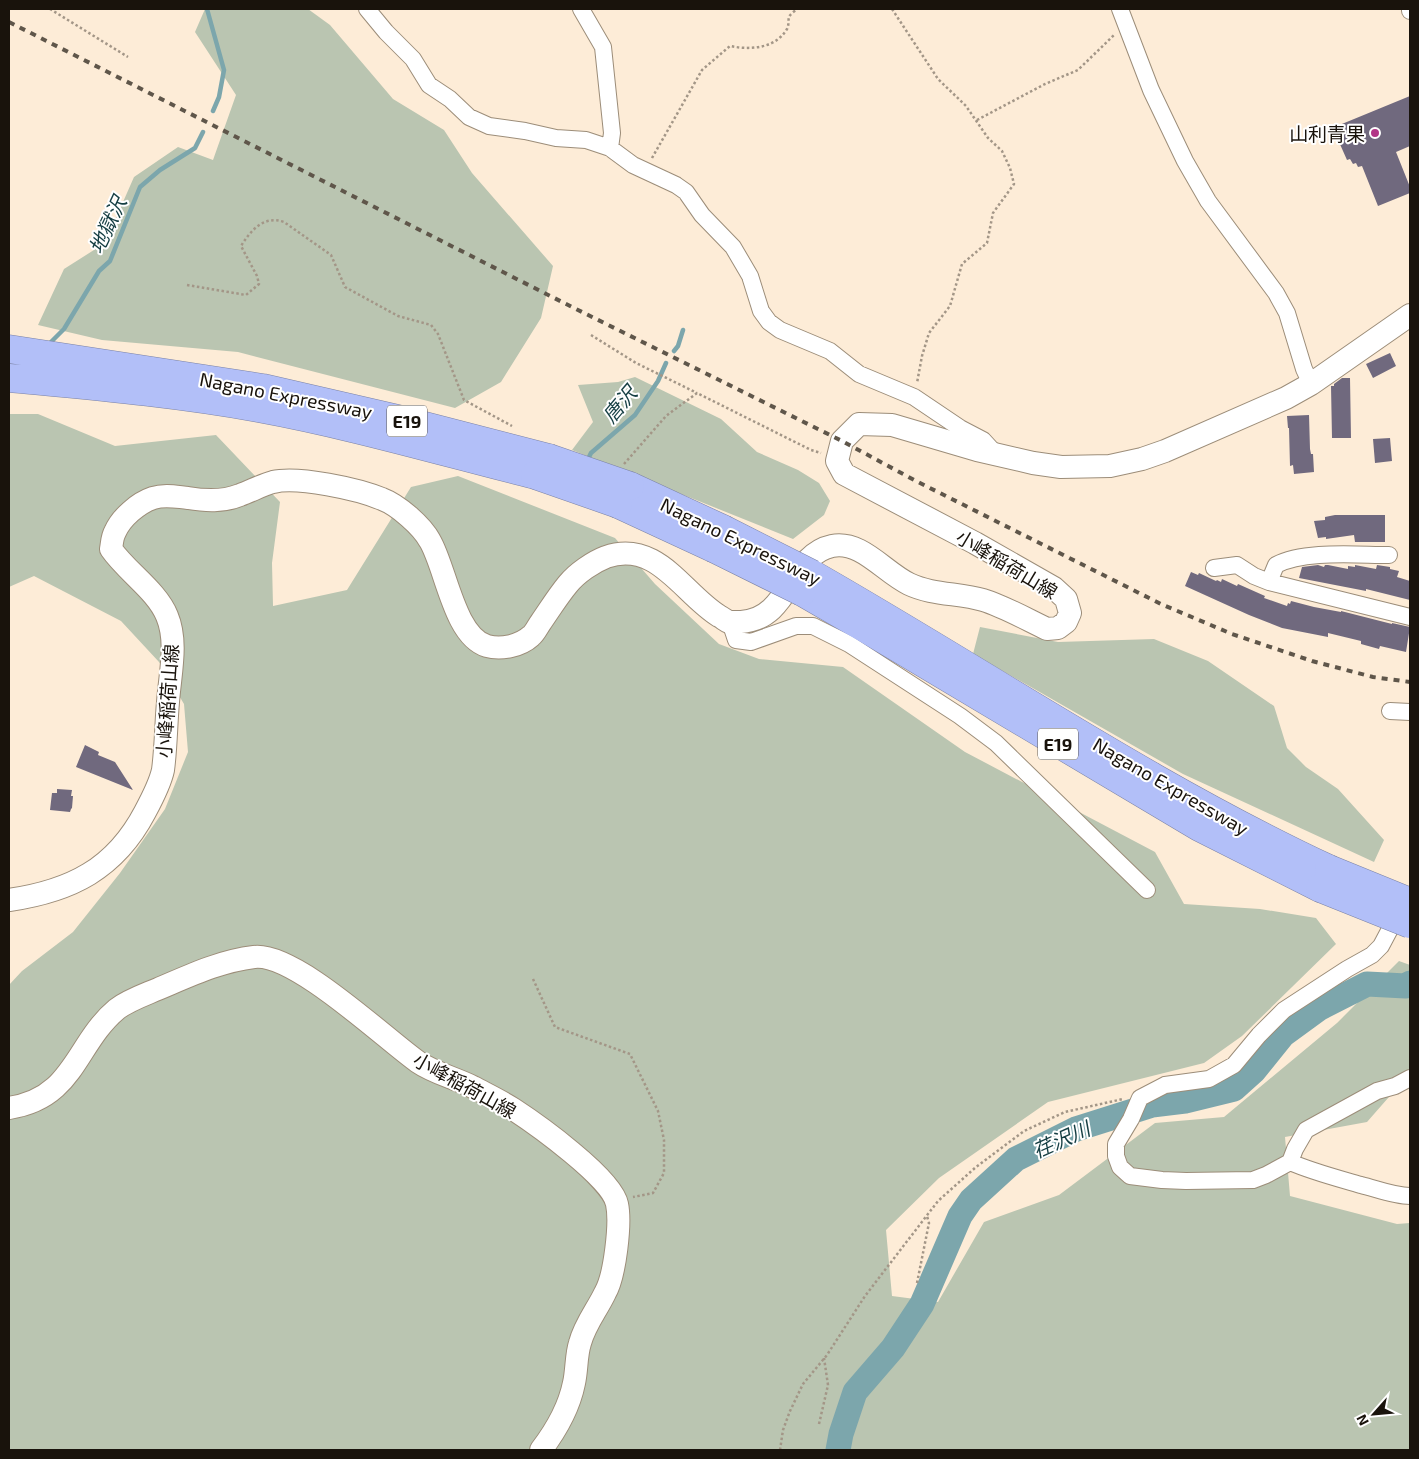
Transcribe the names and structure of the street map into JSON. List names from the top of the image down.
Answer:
{
  "streets": {
    "highway": ["Nagano Expressway", "E19"],
    "main road": ["小峰稲荷山線"]
  },
  "water": ["地獄沢", "唐沢", "荏沢川"],
  "places": ["山利青果"],
  "north": "bottom left"
}
